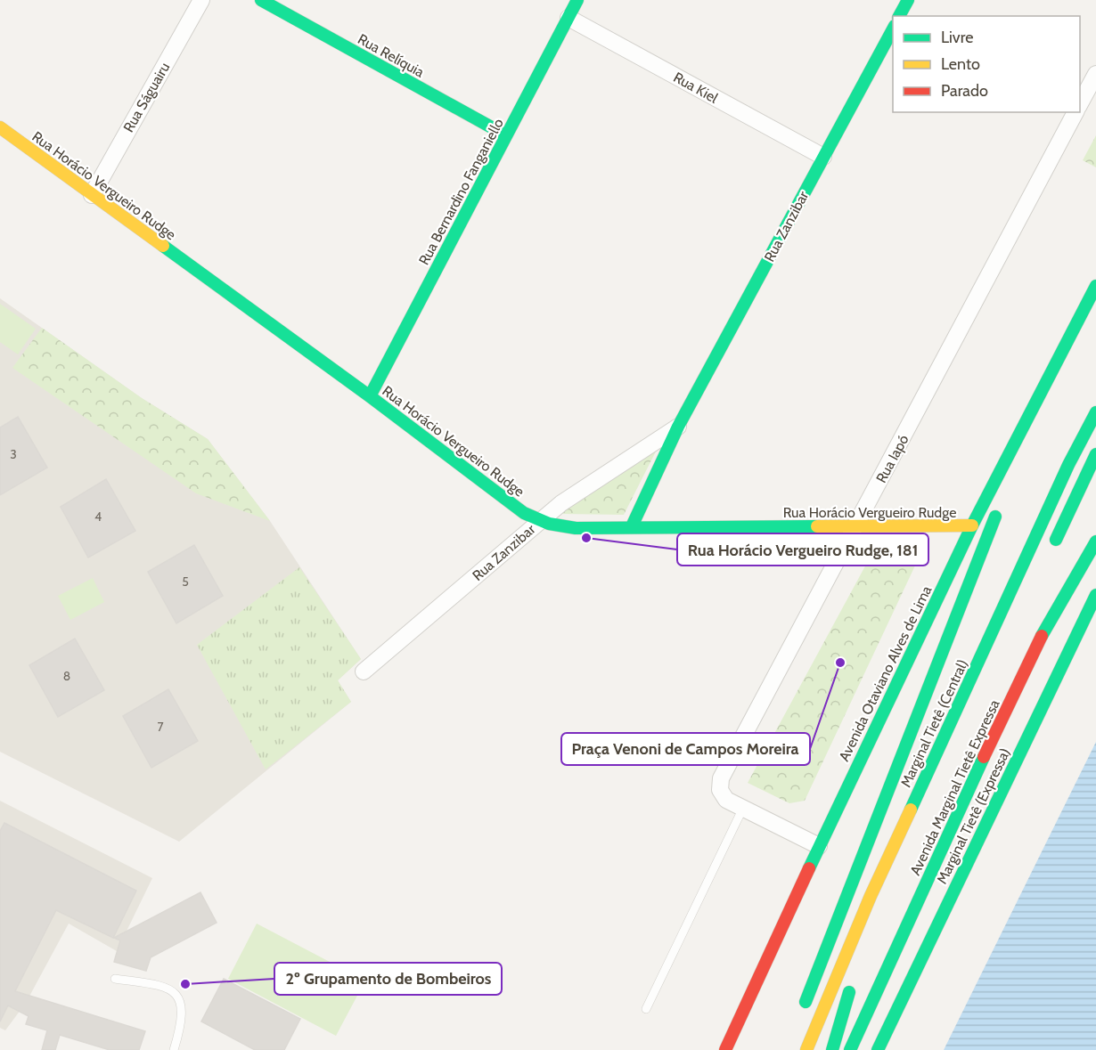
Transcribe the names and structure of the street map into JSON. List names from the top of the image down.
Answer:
{
  "streets": {
    "main road": [
      "Rua Relíquia",
      "Rua Horácio Vergueiro Rudge",
      "Rua Bernardino Fanganiello",
      "Rua Zanzibar",
      "Avenida Otaviano Alves de Lima",
      "Marginal Tietê (Central)",
      "Avenida Marginal Tietê Expressa",
      "Marginal Tietê (Expressa)"
    ],
    "street": ["Rua Kiel", "Rua Ságuairu", "Rua Iapó"]
  },
  "crossings": [
    ["Rua Relíquia", "Rua Bernardino Fanganiello"],
    ["Rua Kiel", "Rua Bernardino Fanganiello"],
    ["Rua Kiel", "Rua Zanzibar"],
    ["Rua Ságuairu", "Rua Horácio Vergueiro Rudge"],
    ["Rua Horácio Vergueiro Rudge", "Rua Bernardino Fanganiello"],
    ["Rua Horácio Vergueiro Rudge", "Rua Zanzibar"],
    ["Rua Horácio Vergueiro Rudge", "Rua Iapó"],
    ["Rua Horácio Vergueiro Rudge", "Avenida Otaviano Alves de Lima"],
    ["Rua Iapó", "Avenida Otaviano Alves de Lima"]
  ],
  "places": ["Rua Horácio Vergueiro Rudge, 181", "Praça Venoni de Campos Moreira", "2º Grupamento de Bombeiros"],
  "house_numbers": [
    "3",
    "4",
    "5",
    "8",
    "7"
  ],
  "legend": ["Livre", "Lento", "Parado"]
}
